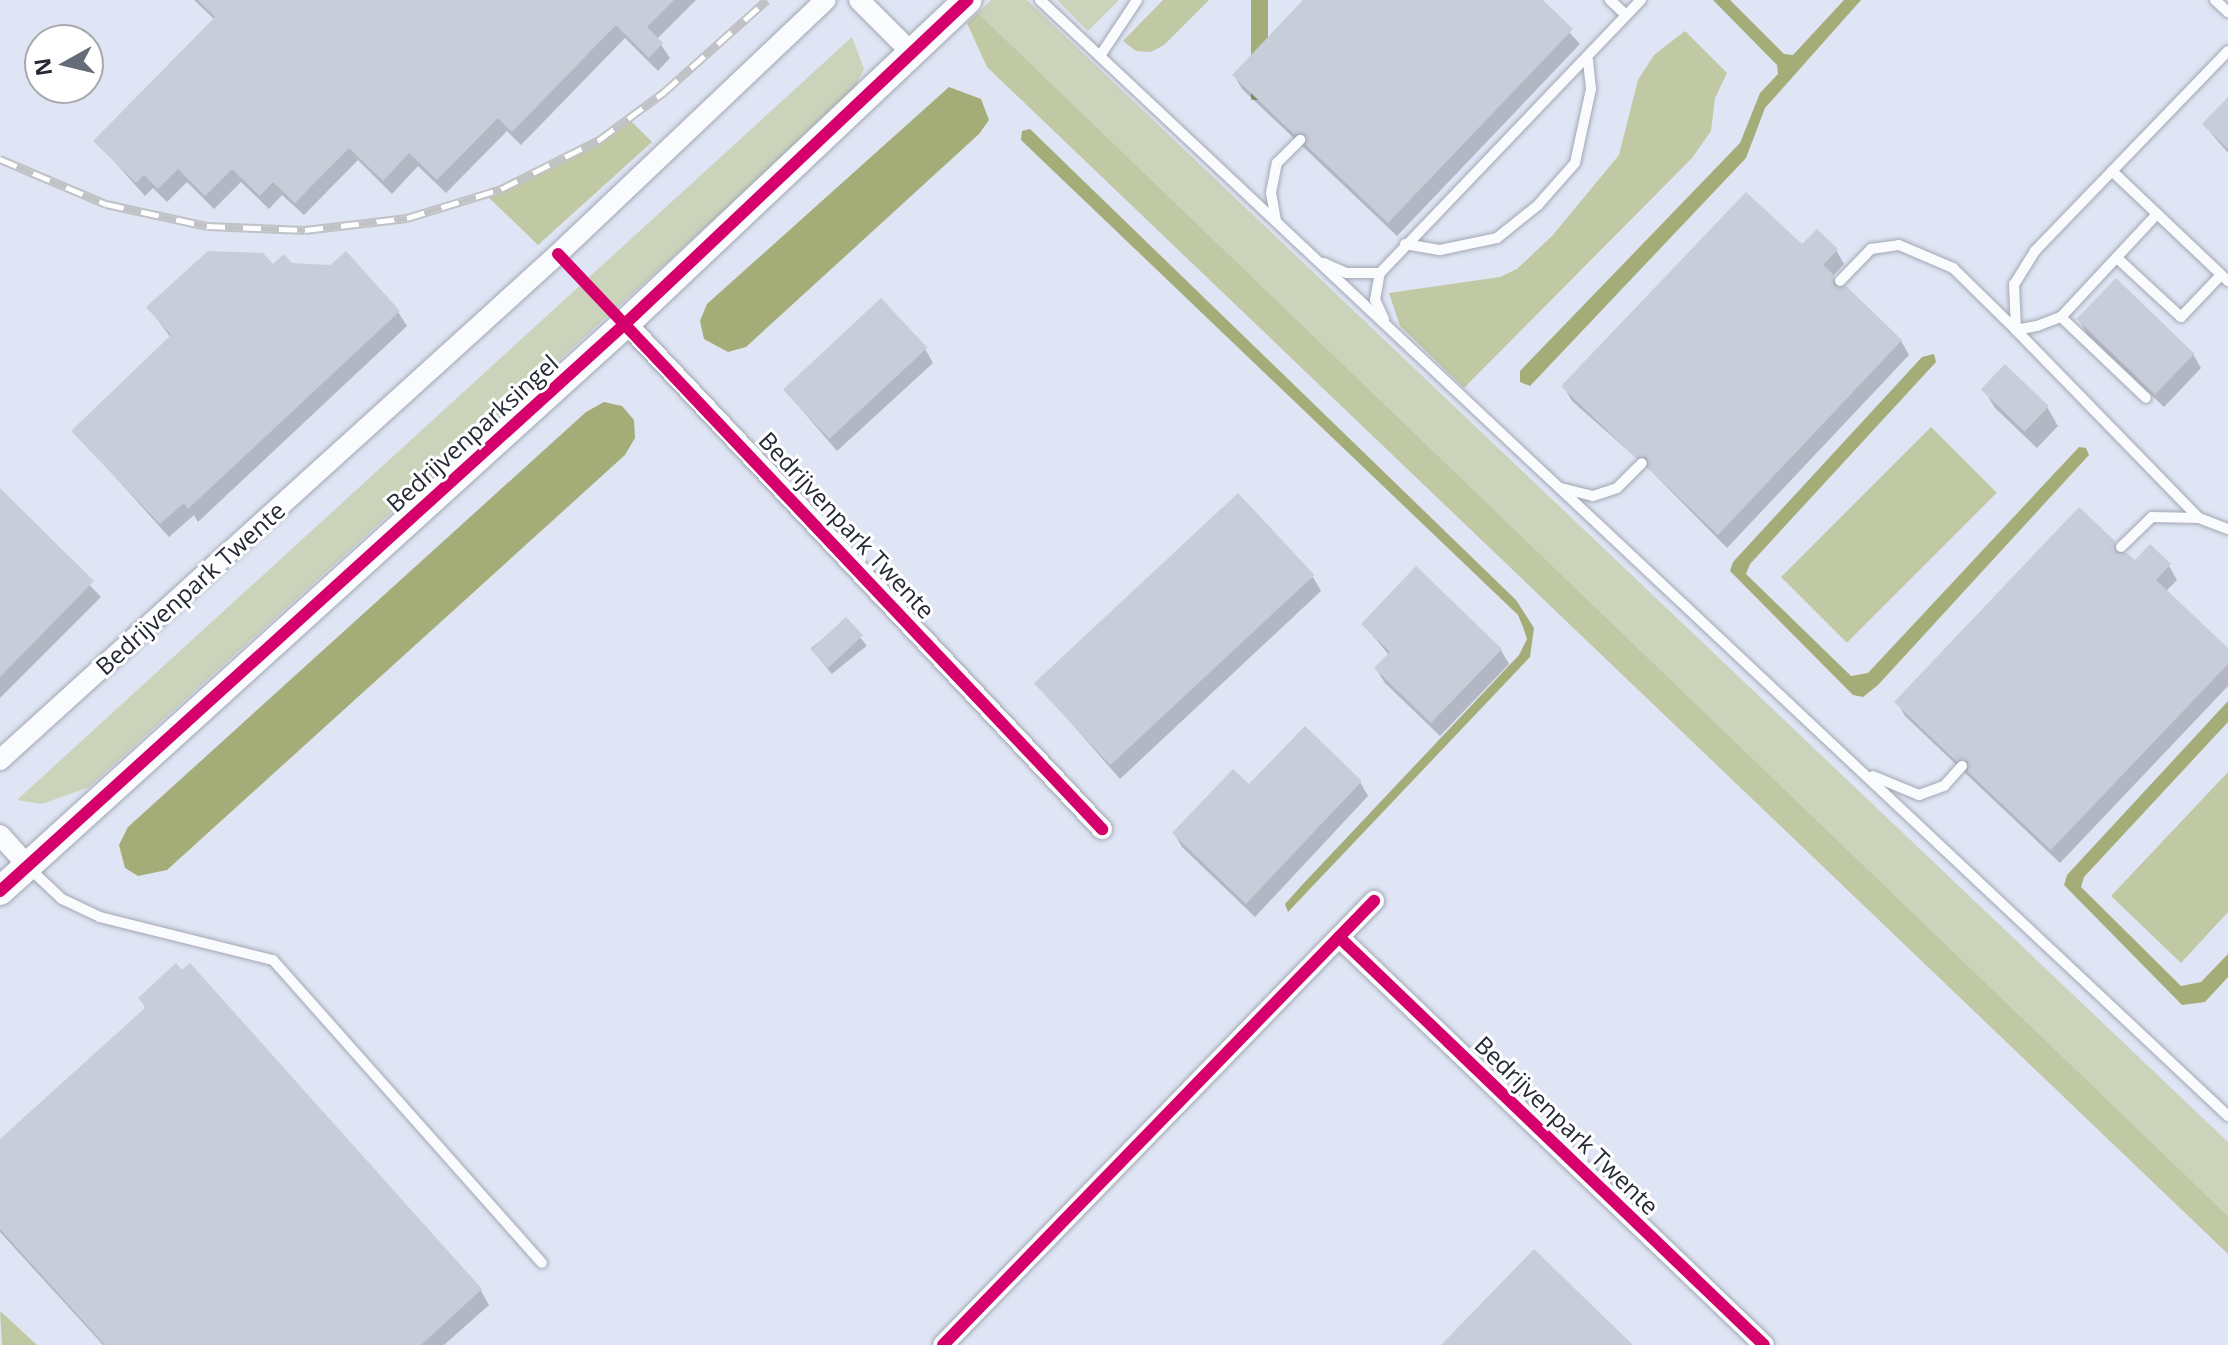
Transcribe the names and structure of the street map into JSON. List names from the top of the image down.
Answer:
{
  "streets": {
    "street": ["Bedrijvenparksingel", "Bedrijvenpark Twente"]
  },
  "crossings": [
    ["Bedrijvenparksingel", "Bedrijvenpark Twente"]
  ],
  "north": "left"
}
